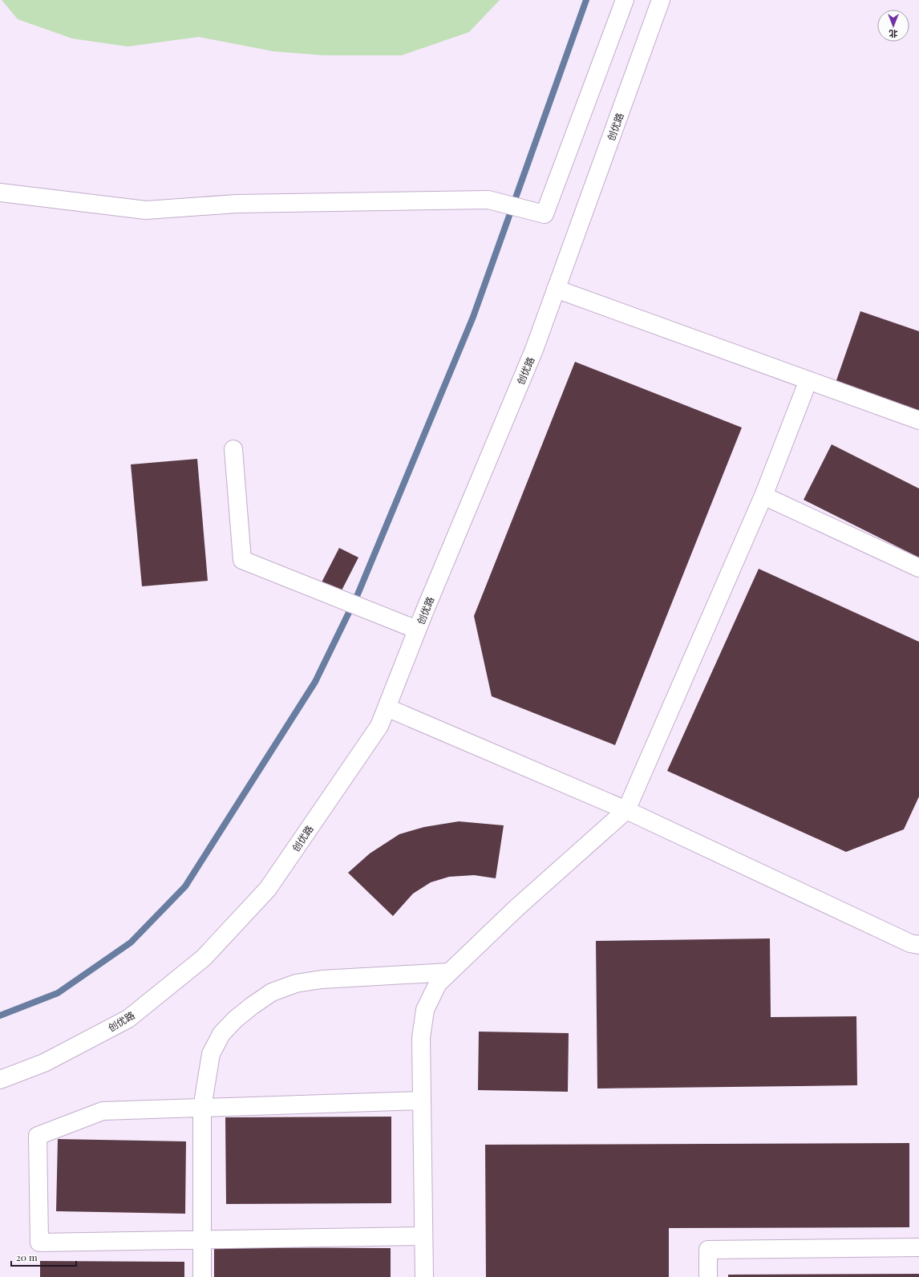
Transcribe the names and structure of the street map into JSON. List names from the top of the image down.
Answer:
{
  "streets": {
    "street": ["创优路"]
  },
  "scale_bar": "20 m",
  "north": "bottom"
}
